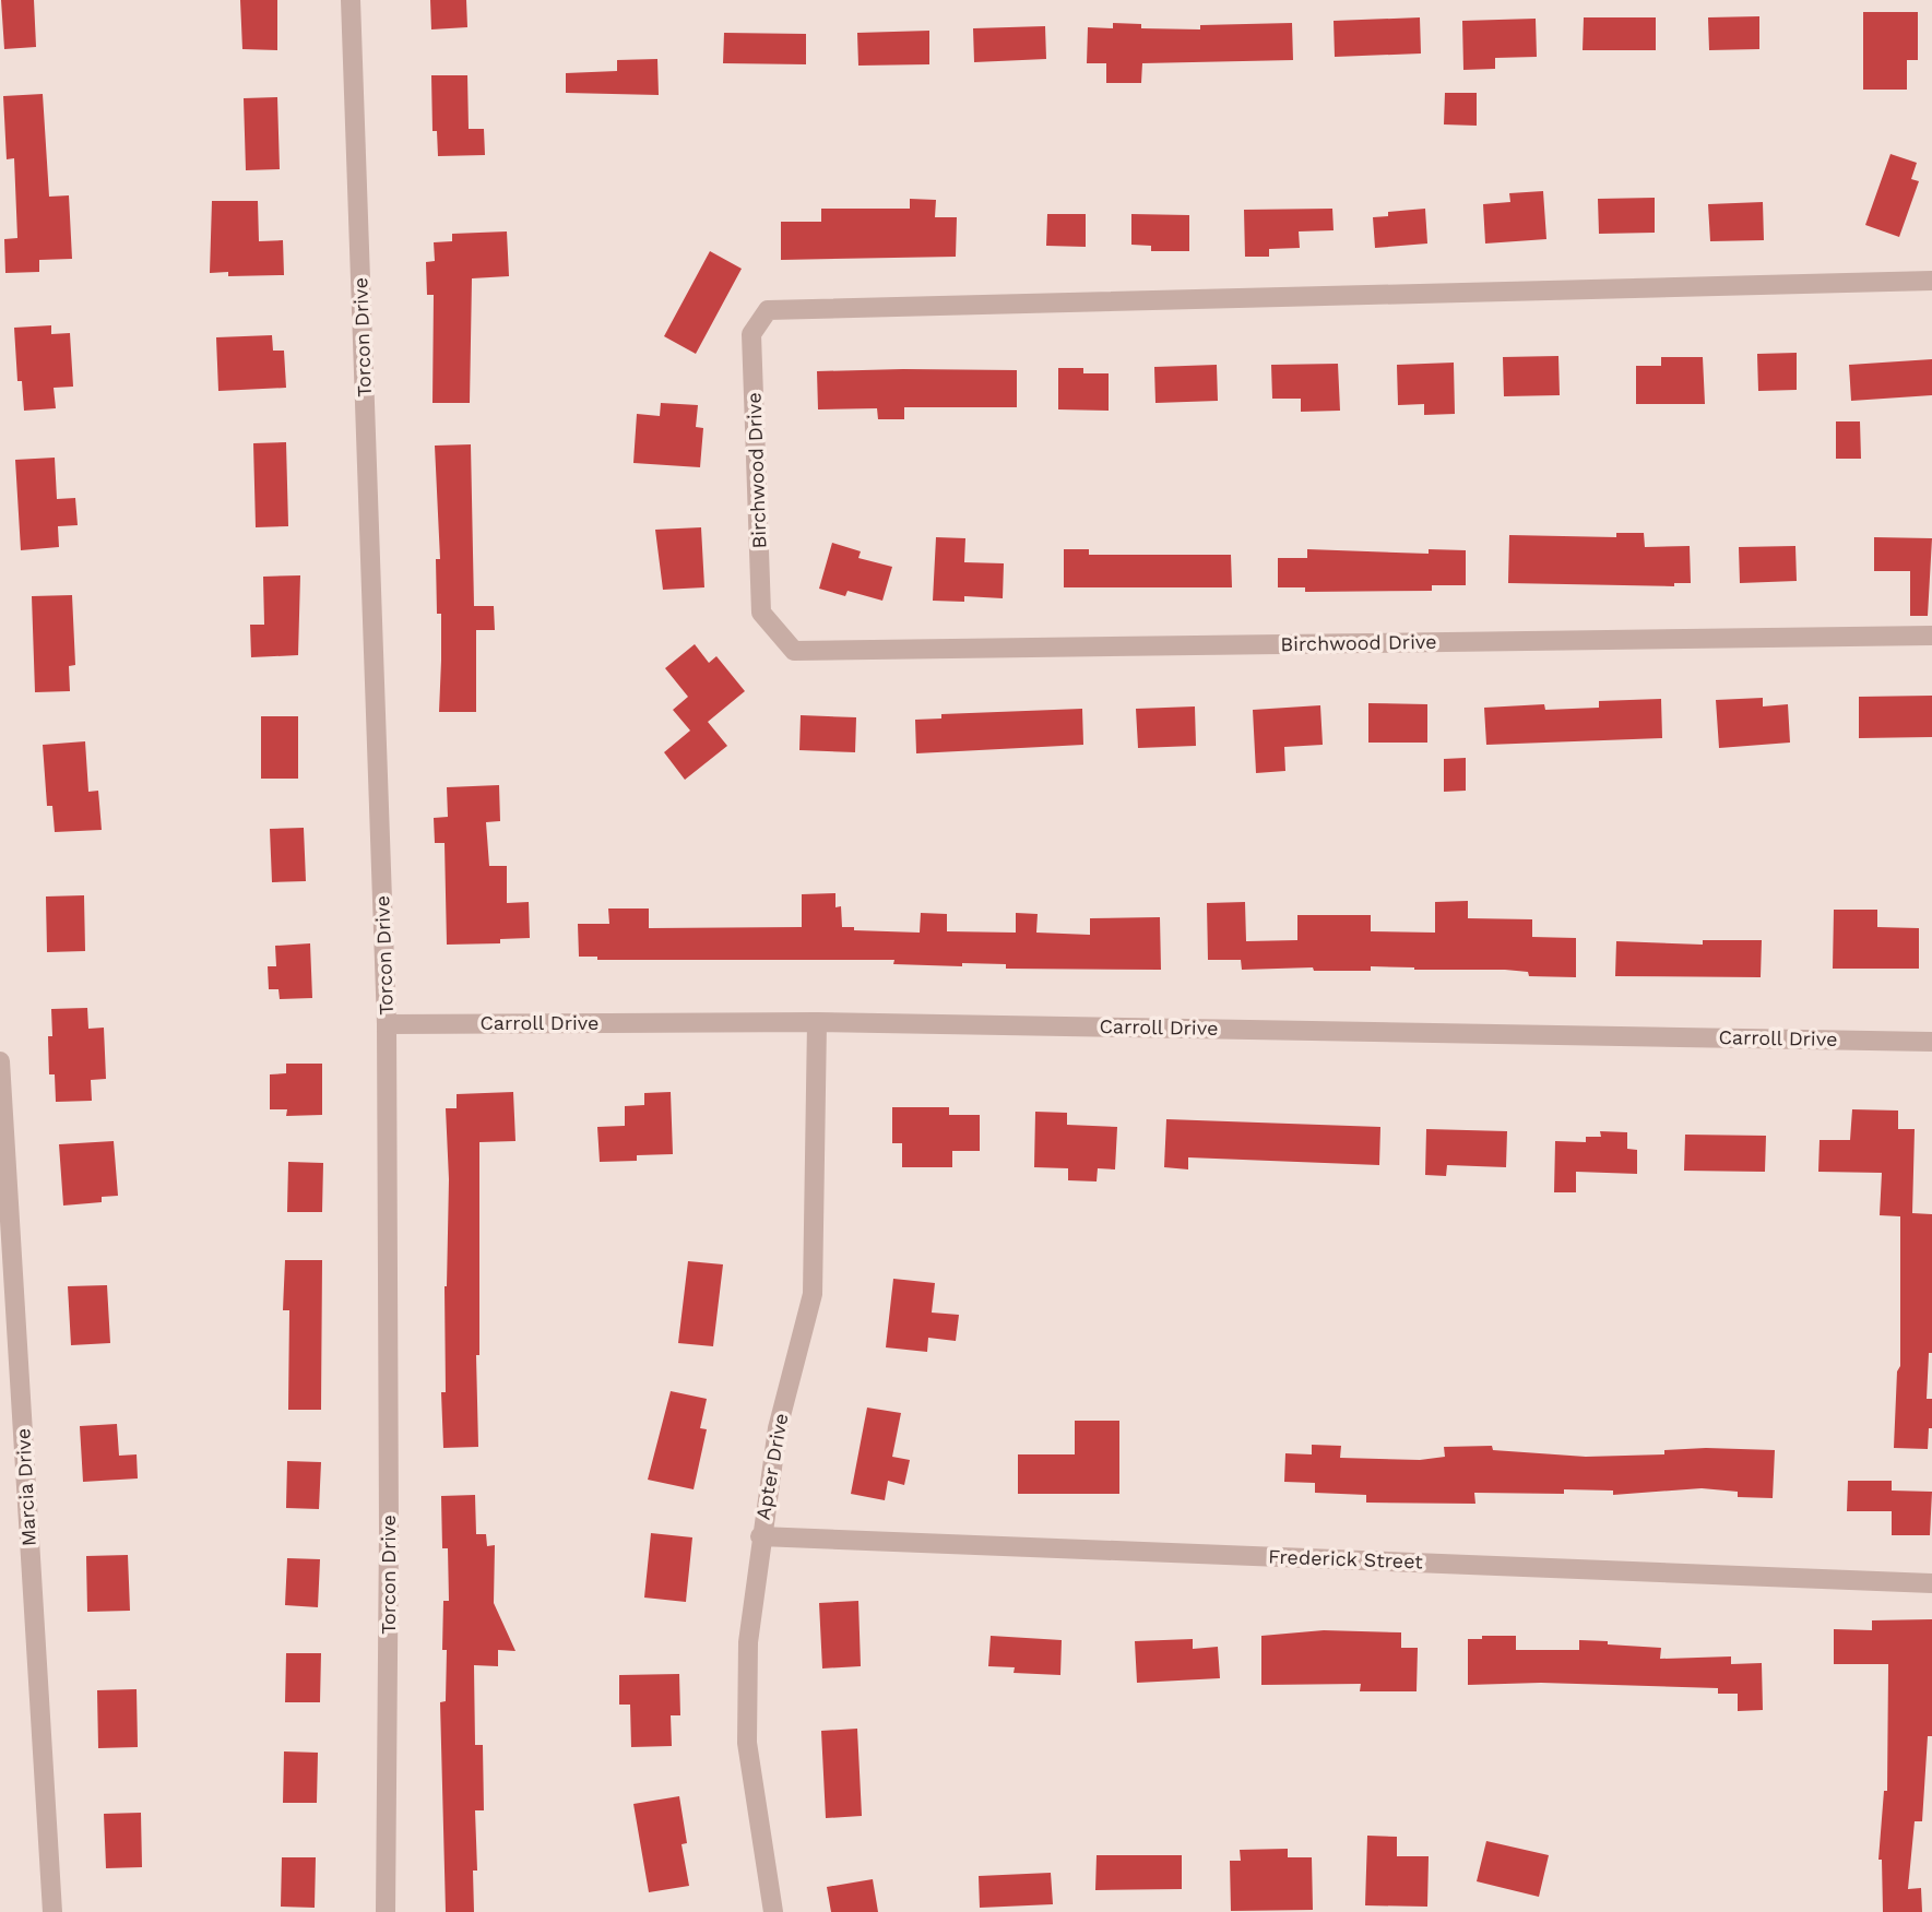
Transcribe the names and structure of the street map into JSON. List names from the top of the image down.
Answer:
{
  "streets": {
    "street": [
      "Torcon Drive",
      "Birchwood Drive",
      "Carroll Drive",
      "Apter Drive",
      "Marcia Drive",
      "Frederick Street"
    ]
  },
  "crossings": [
    ["Torcon Drive", "Carroll Drive"],
    ["Carroll Drive", "Apter Drive"],
    ["Apter Drive", "Frederick Street"]
  ]
}
